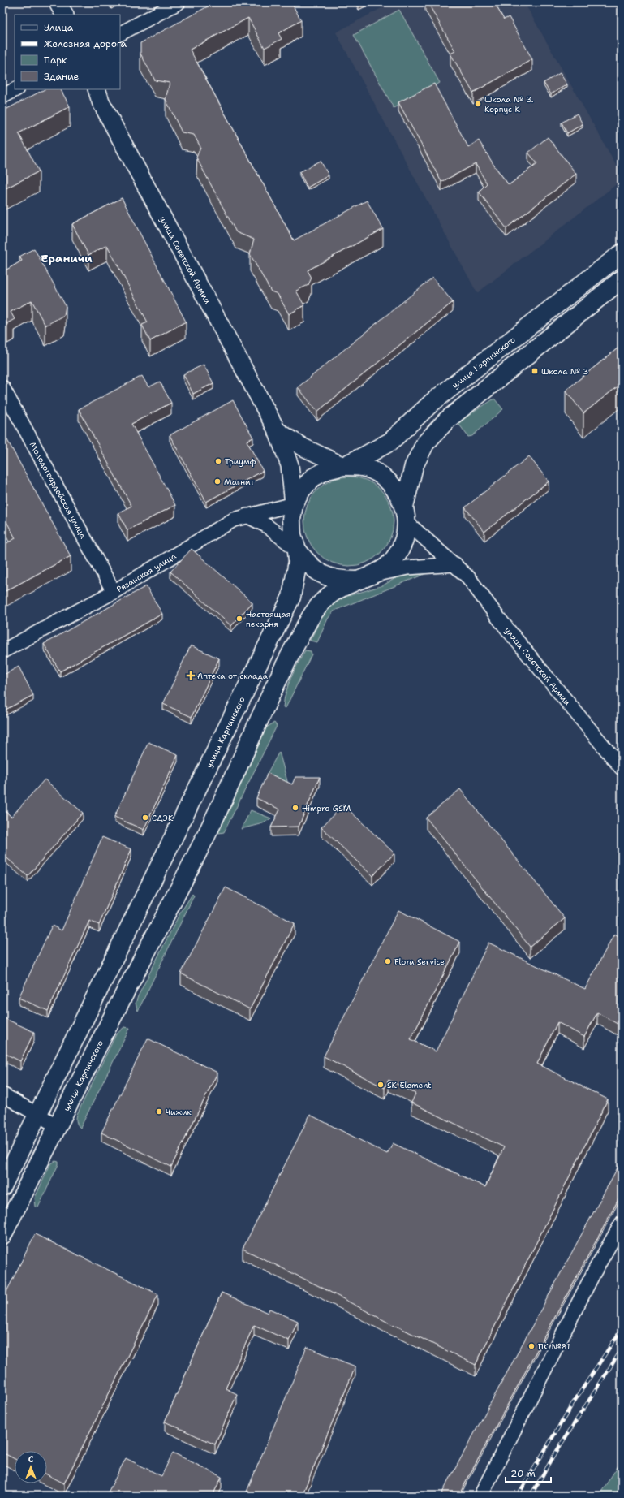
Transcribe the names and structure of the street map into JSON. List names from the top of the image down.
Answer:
{
  "streets": {
    "main road": ["улица Карпинского"],
    "street": ["улица Советской Армии", "Молодогвардейская улица", "Рязанская улица"]
  },
  "crossings": [
    ["улица Советской Армии", "улица Карпинского"],
    ["улица Советской Армии", "Рязанская улица"],
    ["улица Карпинского", "Рязанская улица"],
    ["Молодогвардейская улица", "Рязанская улица"]
  ],
  "districts": ["Ераничи"],
  "places": {
    "other": [
      "Школа № 3. Корпус К",
      "Триумф",
      "Магнит",
      "Настоящая пекарня",
      "Himpro GSM",
      "СДЭК",
      "Flora Service",
      "SK Element",
      "Чижик",
      "ПК №81"
    ],
    "transit": ["Школа № 3"],
    "health": ["Аптека от склада"]
  },
  "legend": [
    "Улица",
    "Железная дорога",
    "Парк",
    "Здание"
  ],
  "scale_bar": "20 m",
  "north": "top"
}
